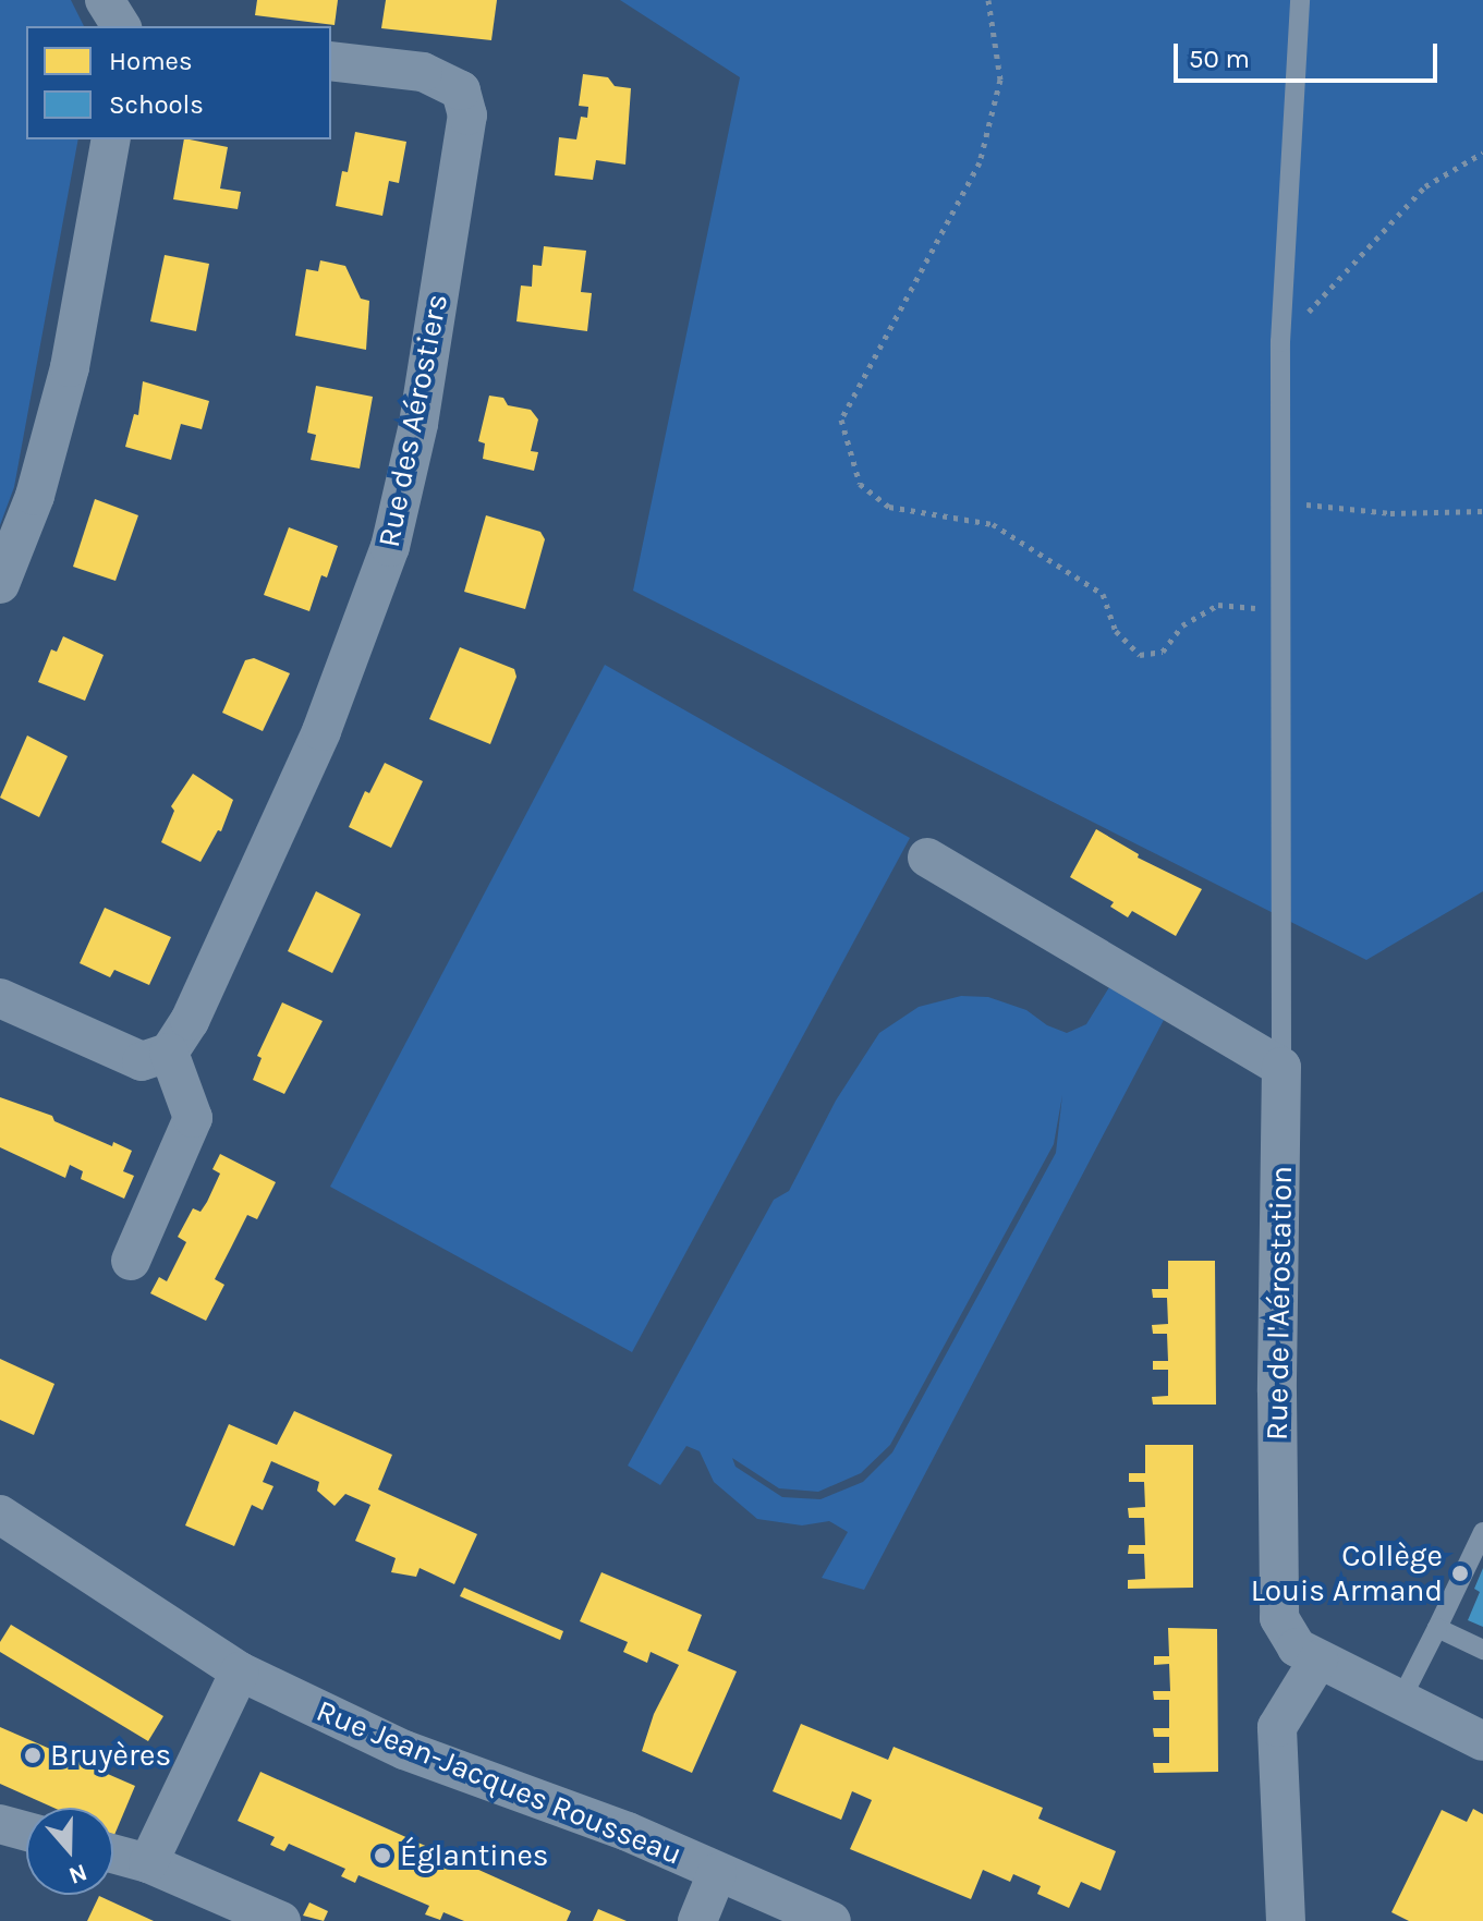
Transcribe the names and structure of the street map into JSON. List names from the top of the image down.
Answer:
{
  "streets": {
    "street": ["Rue des Aérostiers", "Rue de l'Aérostation", "Rue Jean-Jacques Rousseau"]
  },
  "places": ["Collège Louis Armand", "Bruyères", "Églantines"],
  "legend": ["Homes", "Schools"],
  "scale_bar": "50 m",
  "north": "bottom"
}
